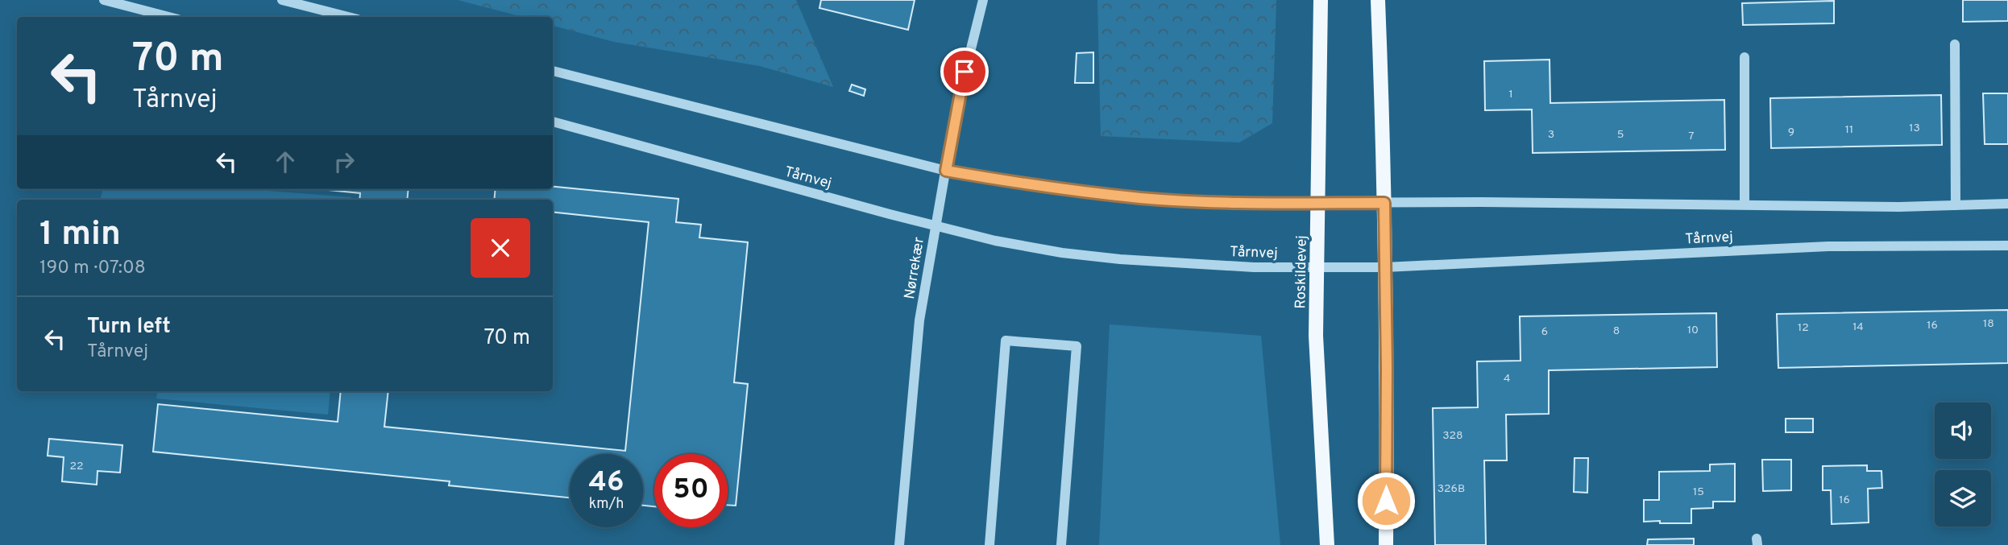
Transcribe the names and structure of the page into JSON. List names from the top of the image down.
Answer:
{
  "streets": {
    "main road": ["Roskildevej"],
    "street": ["Tårnvej", "Nørrekær"]
  },
  "crossings": [
    ["Tårnvej", "Nørrekær"],
    ["Tårnvej", "Roskildevej"]
  ],
  "house_numbers": [
    "1",
    "13",
    "11",
    "9",
    "3",
    "5",
    "7",
    "18",
    "16",
    "14",
    "12",
    "10",
    "8",
    "6",
    "4",
    "328",
    "22",
    "326B",
    "15",
    "16"
  ],
  "page": {
    "turn": ["70 m", "Tårnvej"],
    "heading": ["1 min", "190 m · 07:08"],
    "list": [
      {
        "name": "Turn left",
        "note": "Tårnvej",
        "value": "70 m"
      }
    ],
    "speed": "46 km/h",
    "limit": "50"
  }
}
